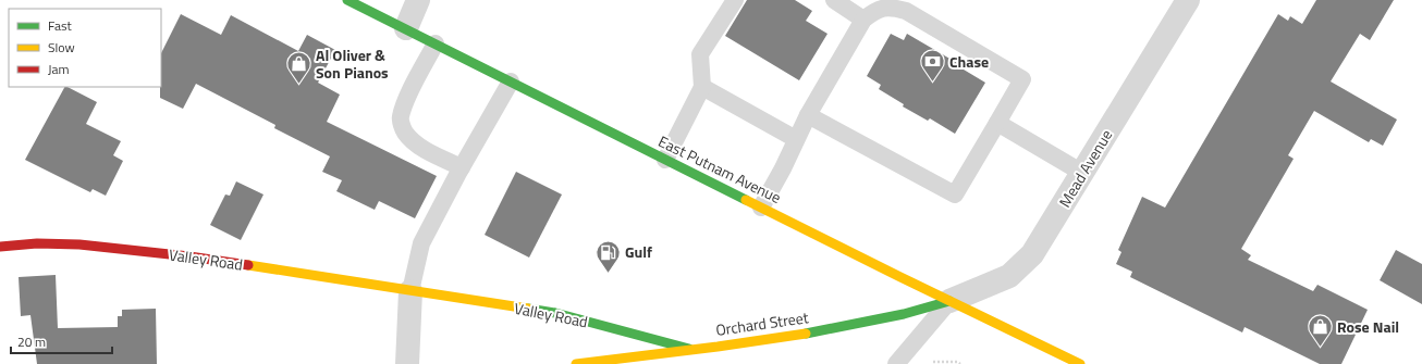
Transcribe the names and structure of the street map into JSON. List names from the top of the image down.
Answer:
{
  "streets": {
    "main road": ["East Putnam Avenue", "Valley Road", "Orchard Street"],
    "street": ["Mead Avenue"]
  },
  "crossings": [
    ["Mead Avenue", "East Putnam Avenue"],
    ["Mead Avenue", "Orchard Street"],
    ["East Putnam Avenue", "Orchard Street"],
    ["Valley Road", "Orchard Street"]
  ],
  "places": {
    "bank": ["Chase"],
    "shop": ["Al Oliver & Son Pianos", "Rose Nail"],
    "fuel station": ["Gulf"]
  },
  "legend": ["Fast", "Slow", "Jam"],
  "scale_bar": "20 m"
}
